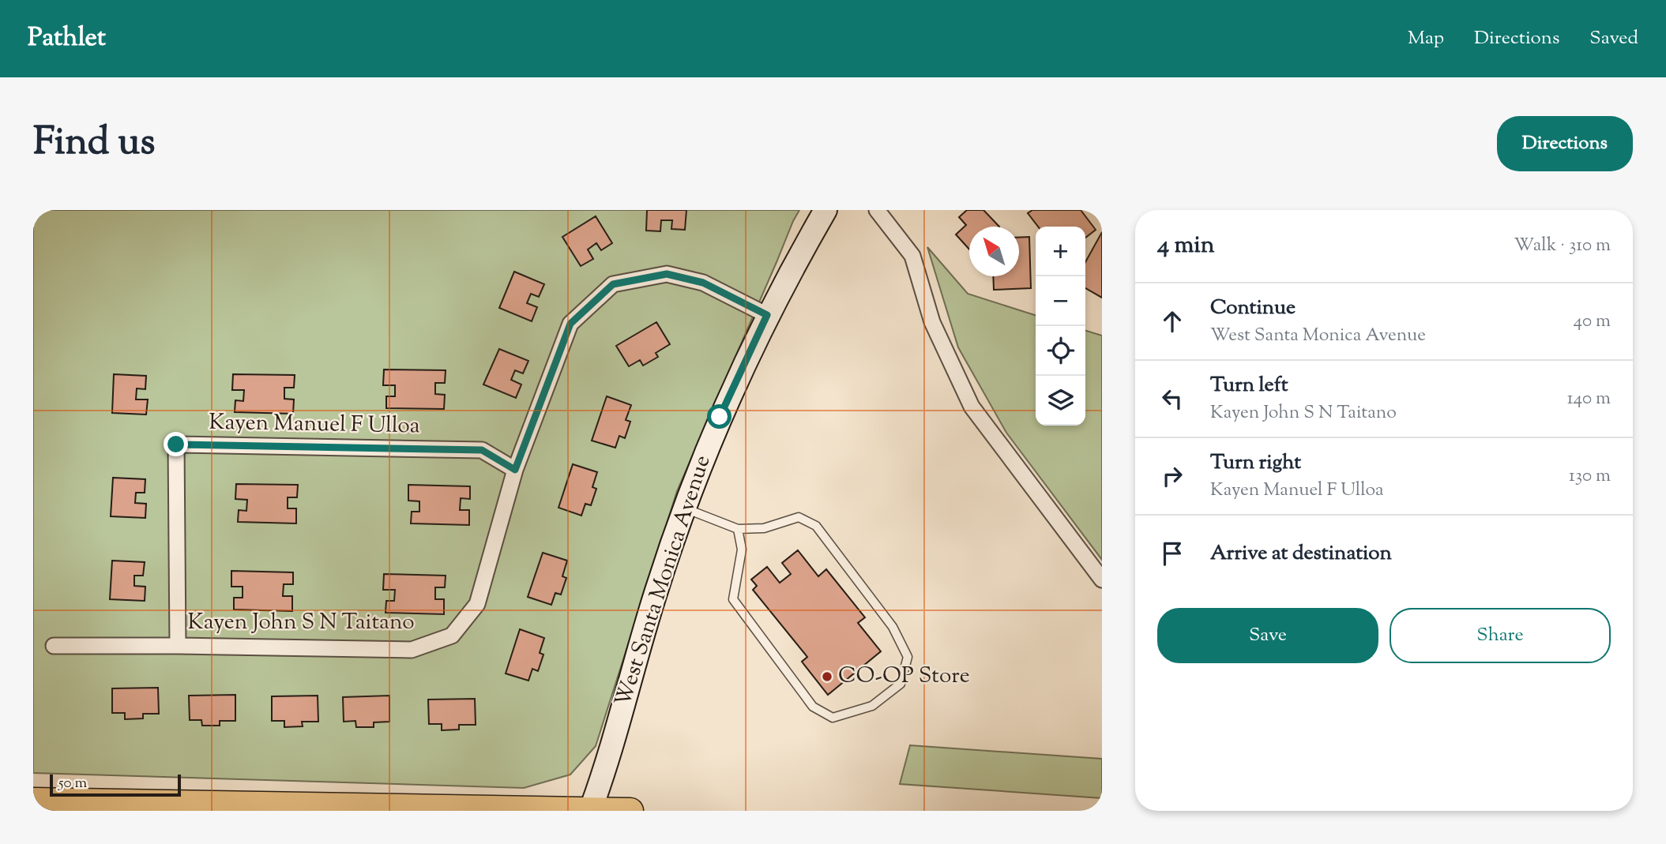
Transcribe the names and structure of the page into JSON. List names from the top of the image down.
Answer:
{
  "streets": {
    "main road": ["West Santa Monica Avenue"],
    "street": ["Kayen Manuel F Ulloa", "Kayen John S N Taitano"]
  },
  "crossings": [
    ["Kayen Manuel F Ulloa", "Kayen John S N Taitano"],
    ["West Santa Monica Avenue", "Kayen John S N Taitano"]
  ],
  "places": ["CO-OP Store"],
  "scale_bar": "50 m",
  "north": "top left",
  "page": {
    "header": "Pathlet",
    "nav": ["Map", "Directions", "Saved"],
    "title": "Find us",
    "buttons": [
      "Directions",
      ["Save", "Share"]
    ],
    "heading": ["4 min", "Walk · 310 m"],
    "map_buttons": ["+", "−"],
    "list": [
      ["Continue", "West Santa Monica Avenue", "40 m"],
      ["Turn left", "Kayen John S N Taitano", "140 m"],
      ["Turn right", "Kayen Manuel F Ulloa", "130 m"],
      "Arrive at destination"
    ],
    "scale": "50 m"
  }
}
